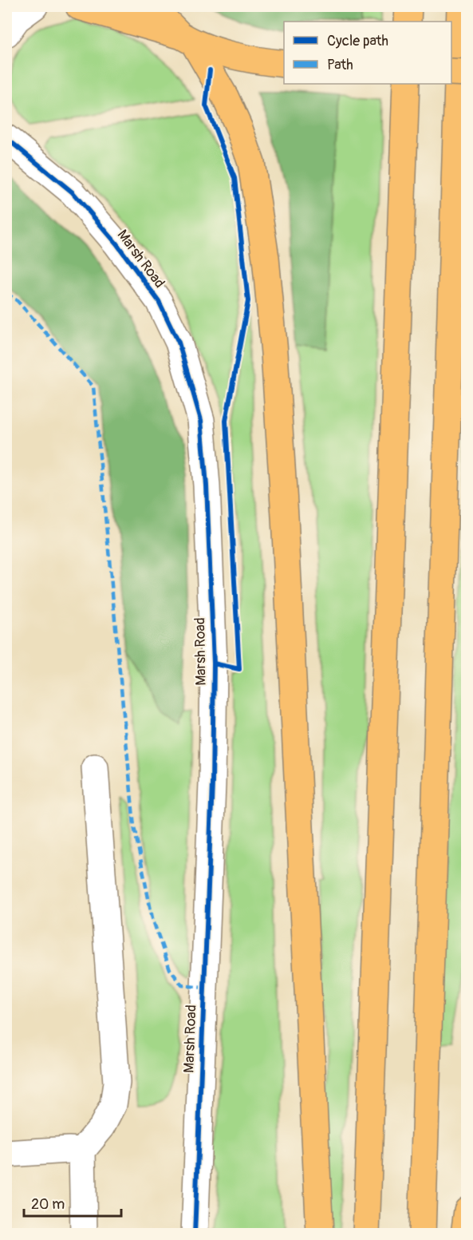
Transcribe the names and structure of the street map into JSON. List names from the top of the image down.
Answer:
{
  "streets": {
    "street": ["Marsh Road"]
  },
  "legend": ["Cycle path", "Path"],
  "scale_bar": "20 m"
}
